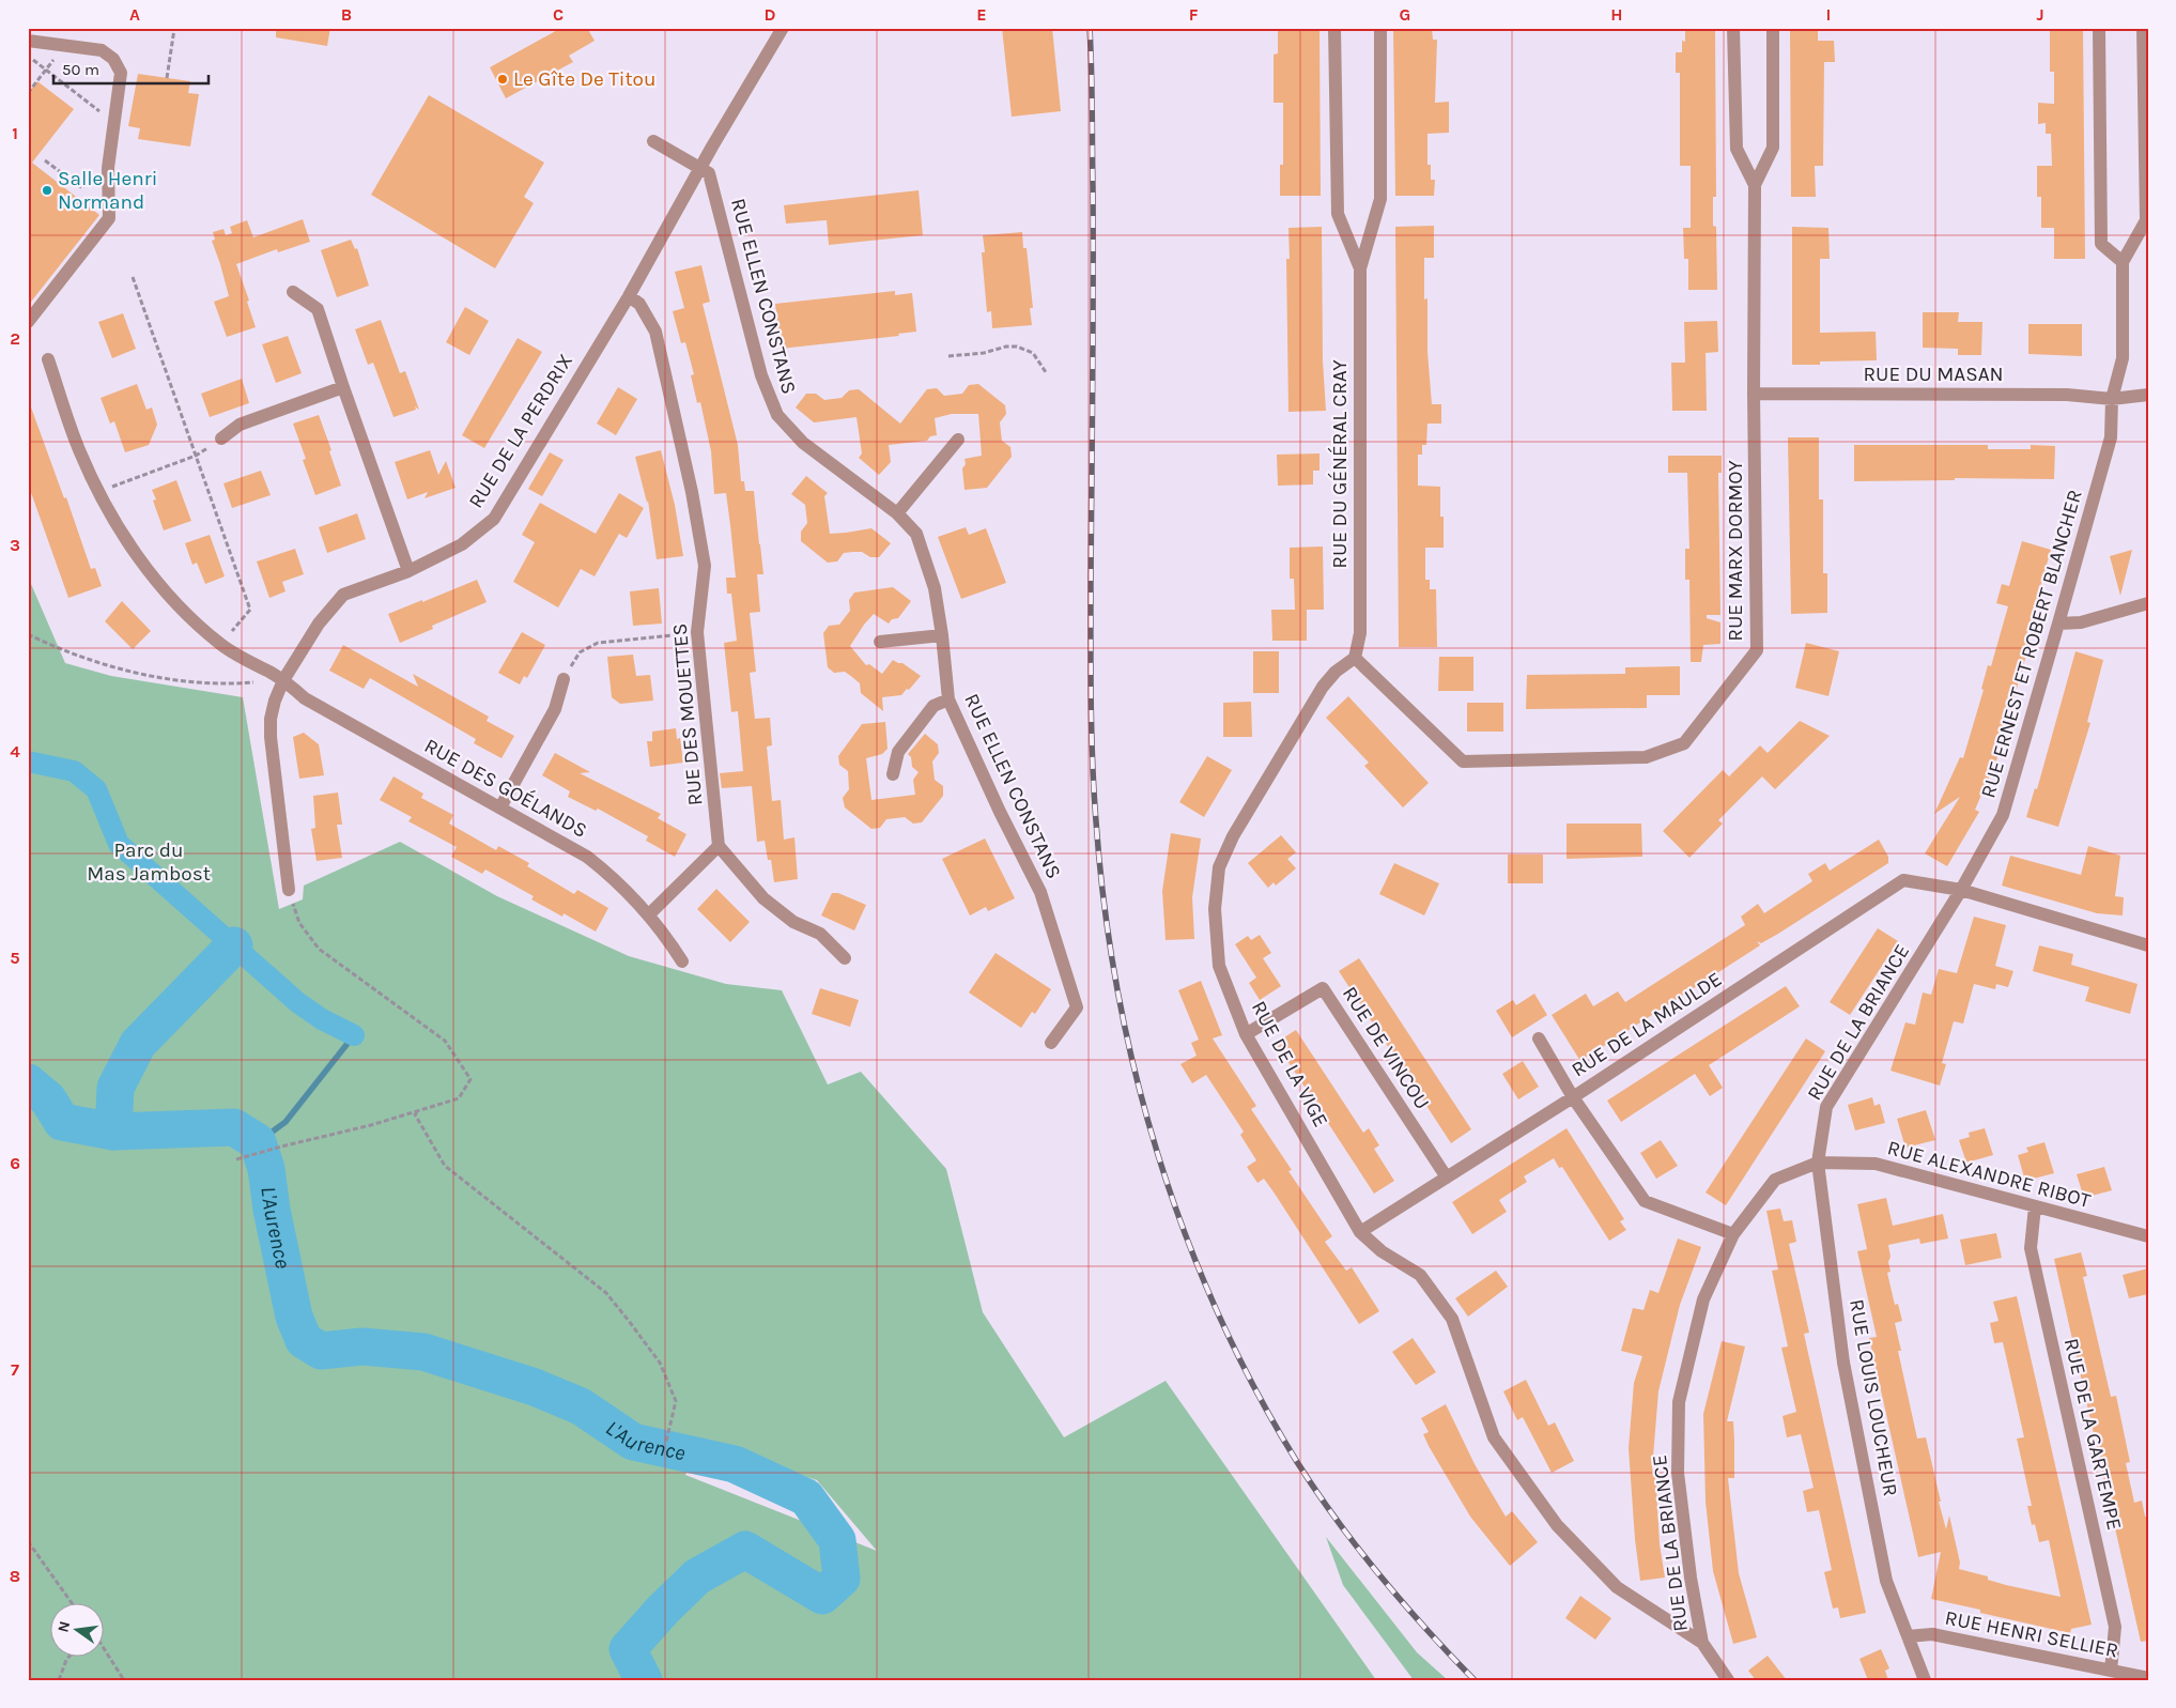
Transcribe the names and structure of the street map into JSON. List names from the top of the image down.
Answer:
{
  "streets": {
    "street": [
      "RUE ELLEN CONSTANS",
      "RUE DU MASAN",
      "RUE DE LA PERDRIX",
      "RUE DU GÉNÉRAL CRAY",
      "RUE MARX DORMOY",
      "RUE ERNEST ET ROBERT BLANCHER",
      "RUE DES MOUETTES",
      "RUE DES GOÉLANDS",
      "RUE DE LA BRIANCE",
      "RUE DE LA MAULDE",
      "RUE DE VINCOU",
      "RUE DE LA VIGE",
      "RUE ALEXANDRE RIBOT",
      "RUE LOUIS LOUCHEUR",
      "RUE DE LA GARTEMPE",
      "RUE HENRI SELLIER"
    ]
  },
  "crossings": [
    ["RUE ELLEN CONSTANS", "RUE DE LA PERDRIX"],
    ["RUE DU MASAN", "RUE MARX DORMOY"],
    ["RUE DU MASAN", "RUE ERNEST ET ROBERT BLANCHER"],
    ["RUE DE LA PERDRIX", "RUE DES MOUETTES"],
    ["RUE DE LA PERDRIX", "RUE DES GOÉLANDS"],
    ["RUE DU GÉNÉRAL CRAY", "RUE MARX DORMOY"],
    ["RUE DU GÉNÉRAL CRAY", "RUE DE LA VIGE"],
    ["RUE MARX DORMOY", "RUE DE LA VIGE"],
    ["RUE ERNEST ET ROBERT BLANCHER", "RUE DE LA BRIANCE"],
    ["RUE ERNEST ET ROBERT BLANCHER", "RUE DE LA MAULDE"],
    ["RUE DE LA BRIANCE", "RUE DE LA MAULDE"],
    ["RUE DE LA BRIANCE", "RUE DE LA VIGE"],
    ["RUE DE LA BRIANCE", "RUE ALEXANDRE RIBOT"],
    ["RUE DE LA BRIANCE", "RUE LOUIS LOUCHEUR"],
    ["RUE DE LA MAULDE", "RUE DE VINCOU"],
    ["RUE DE LA MAULDE", "RUE DE LA VIGE"],
    ["RUE DE VINCOU", "RUE DE LA VIGE"],
    ["RUE ALEXANDRE RIBOT", "RUE LOUIS LOUCHEUR"],
    ["RUE ALEXANDRE RIBOT", "RUE DE LA GARTEMPE"],
    ["RUE LOUIS LOUCHEUR", "RUE HENRI SELLIER"],
    ["RUE DE LA GARTEMPE", "RUE HENRI SELLIER"]
  ],
  "water": ["L'Aurence"],
  "parks": ["Parc du Mas Jambost"],
  "places": ["Le Gîte De Titou", "Salle Henri Normand"],
  "scale_bar": "50 m",
  "north": "left",
  "grid": {
    "columns": [
      "A",
      "B",
      "C",
      "D",
      "E",
      "F",
      "G",
      "H",
      "I",
      "J"
    ],
    "rows": [
      "1",
      "2",
      "3",
      "4",
      "5",
      "6",
      "7",
      "8"
    ]
  }
}
